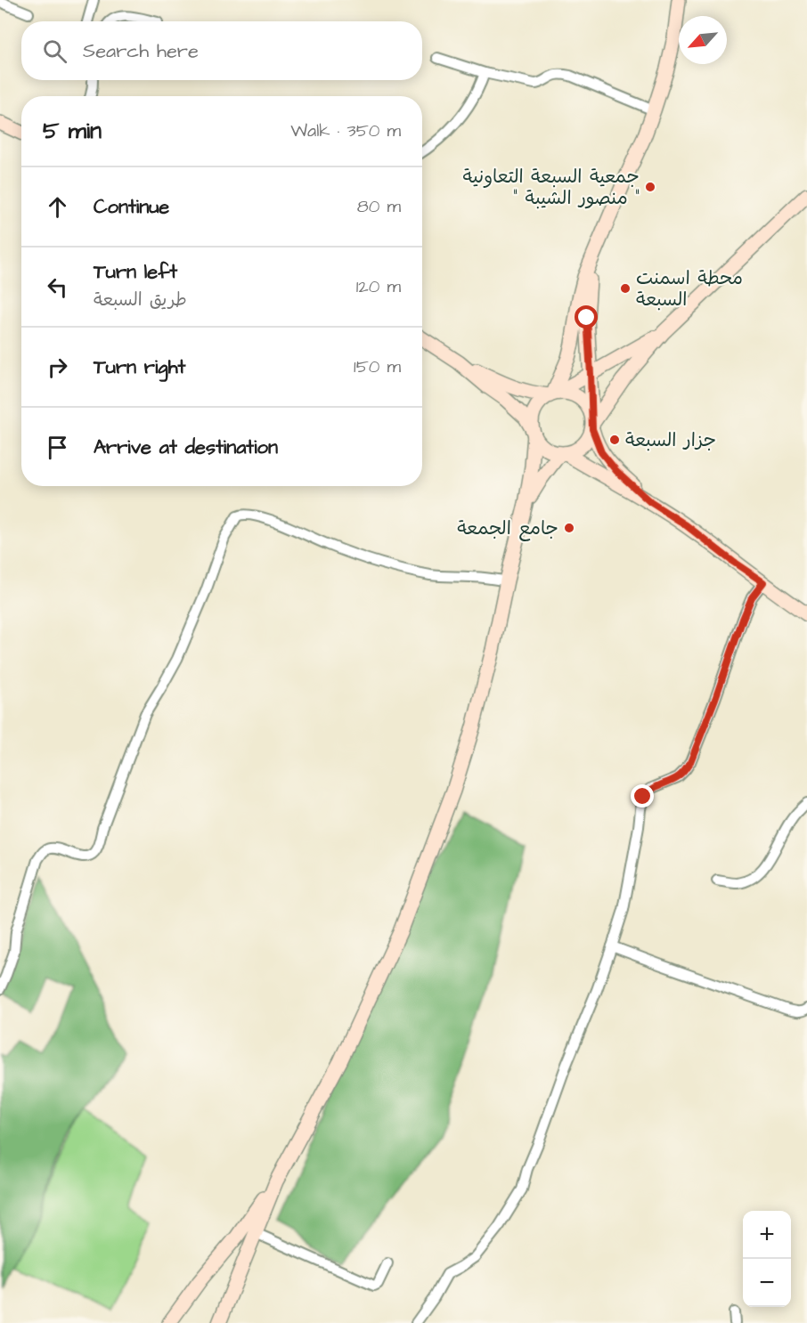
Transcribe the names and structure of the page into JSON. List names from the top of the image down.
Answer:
{
  "places": [
    "جمعية السبعة التعاونية \" منصور الشيبة \"",
    "محطة اسمنت السبعة",
    "جزار السبعة",
    "جامع الجمعة"
  ],
  "north": "bottom left",
  "page": {
    "search": "Search here",
    "heading": ["5 min", "Walk · 350 m"],
    "list": [
      ["Continue", "80 m"],
      ["Turn left", "طريق السبعة", "120 m"],
      ["Turn right", "150 m"],
      "Arrive at destination"
    ],
    "map_buttons": ["+", "−"]
  }
}
